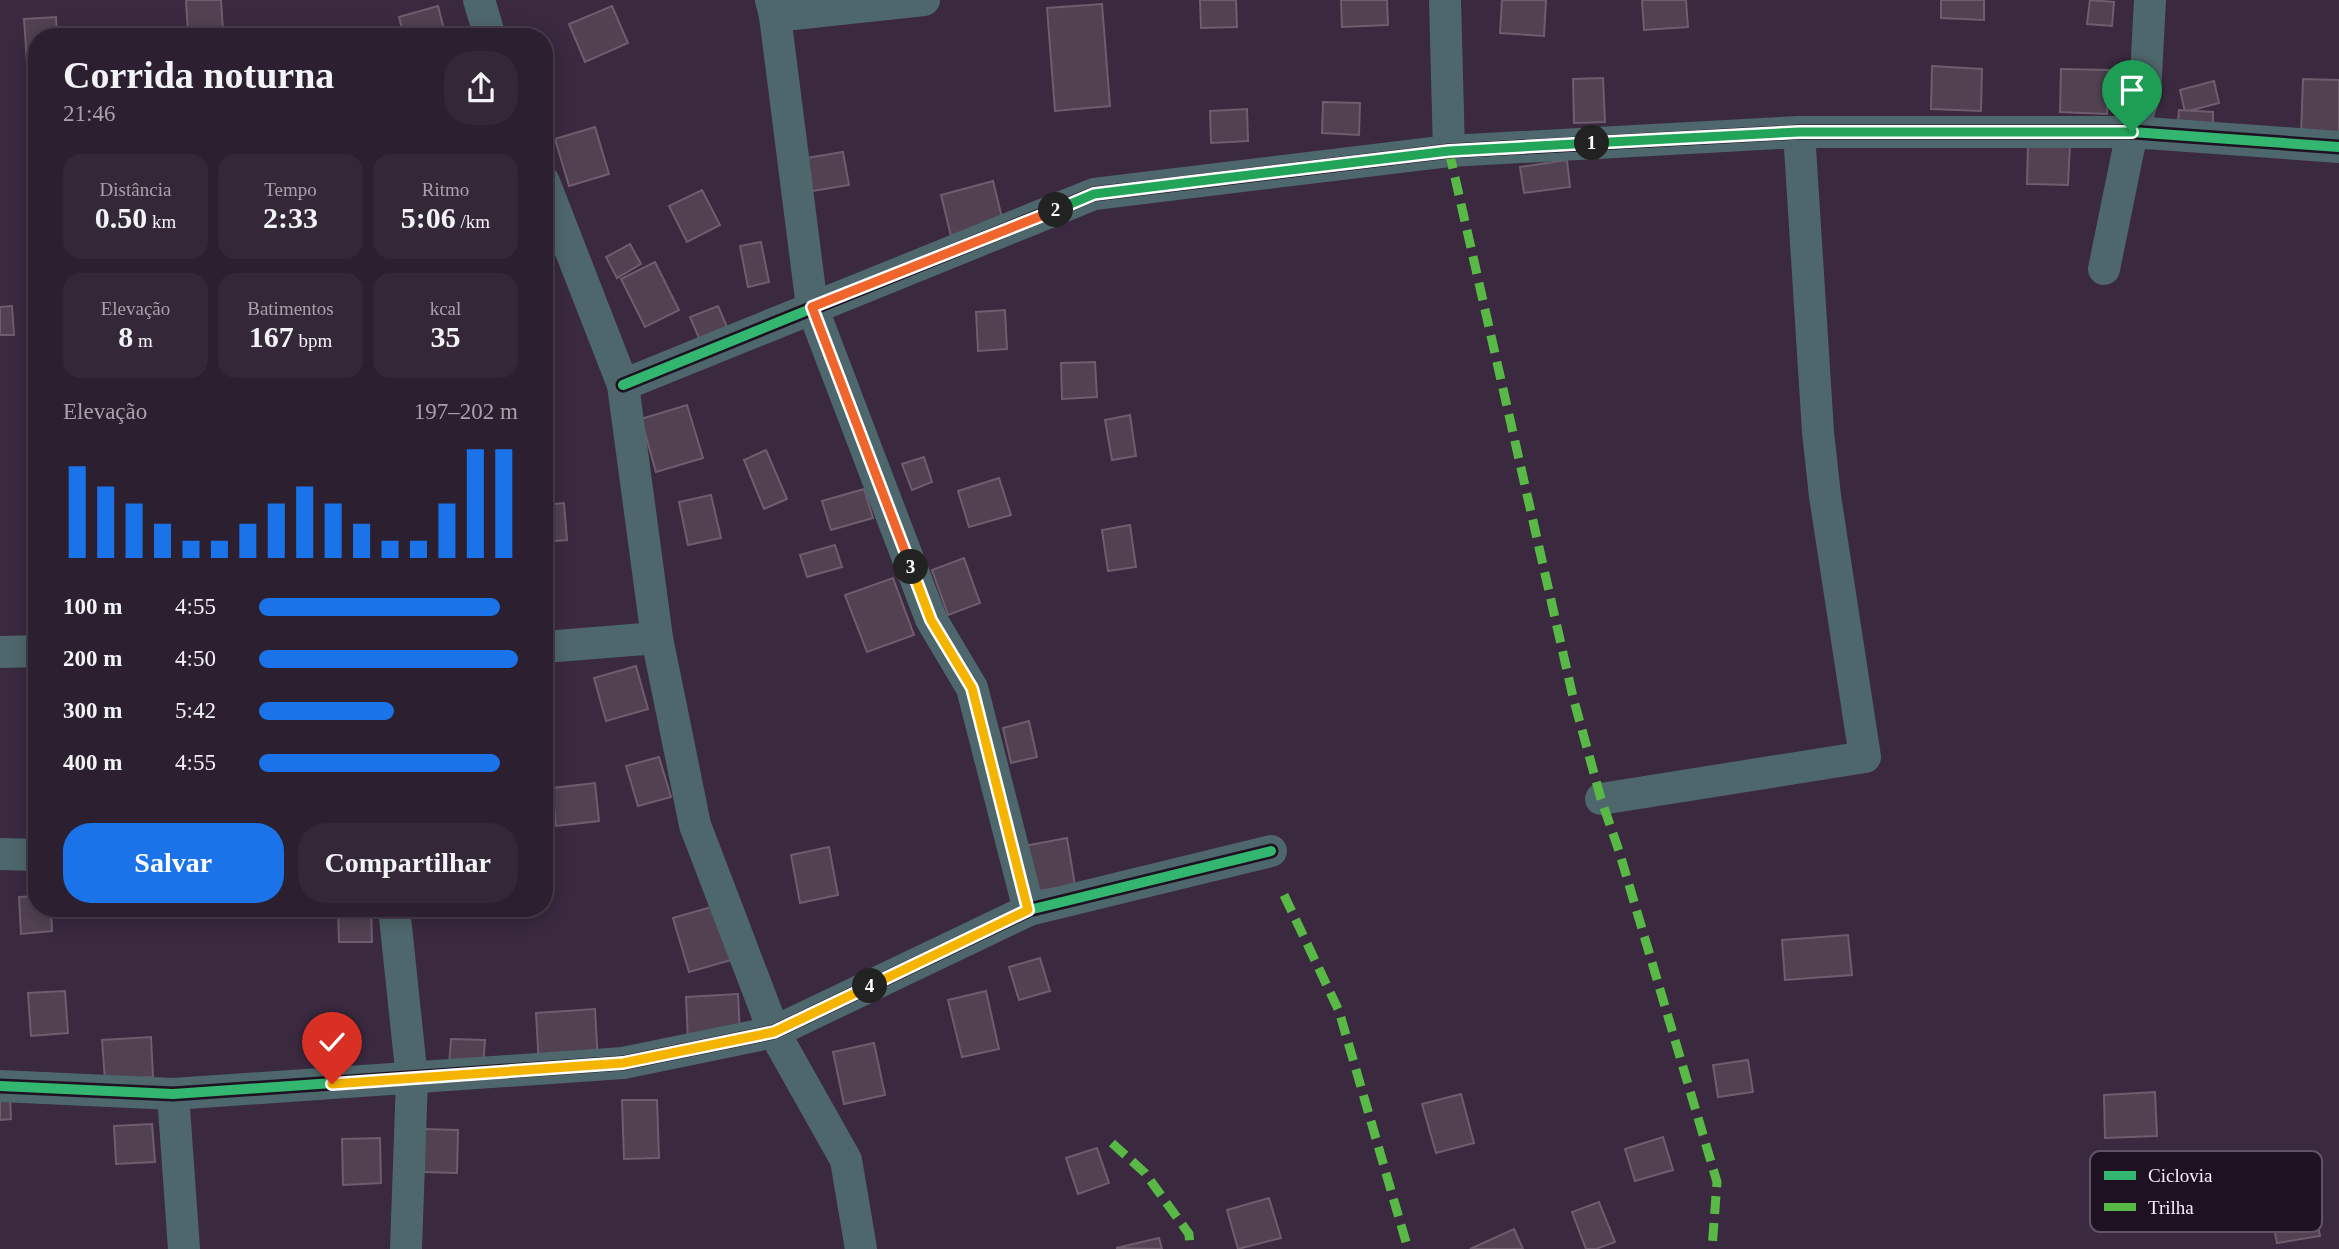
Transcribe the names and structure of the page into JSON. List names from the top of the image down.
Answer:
{
  "legend": ["Ciclovia", "Trilha"],
  "page": {
    "heading": ["Corrida noturna", "21:46"],
    "pins": [
      "1",
      "2",
      "3",
      "4"
    ],
    "stats": [
      ["Distância", "0.50 km"],
      ["Tempo", "2:33"],
      ["Ritmo", "5:06 /km"],
      ["Elevação", "8 m"],
      ["Batimentos", "167 bpm"],
      ["kcal", "35"]
    ],
    "chart": ["Elevação", "197–202 m"],
    "list": [
      {
        "name": "100 m",
        "note": "4:55"
      },
      {
        "name": "200 m",
        "note": "4:50"
      },
      {
        "name": "300 m",
        "note": "5:42"
      },
      {
        "name": "400 m",
        "note": "4:55"
      }
    ],
    "buttons": ["Salvar", "Compartilhar"]
  }
}
